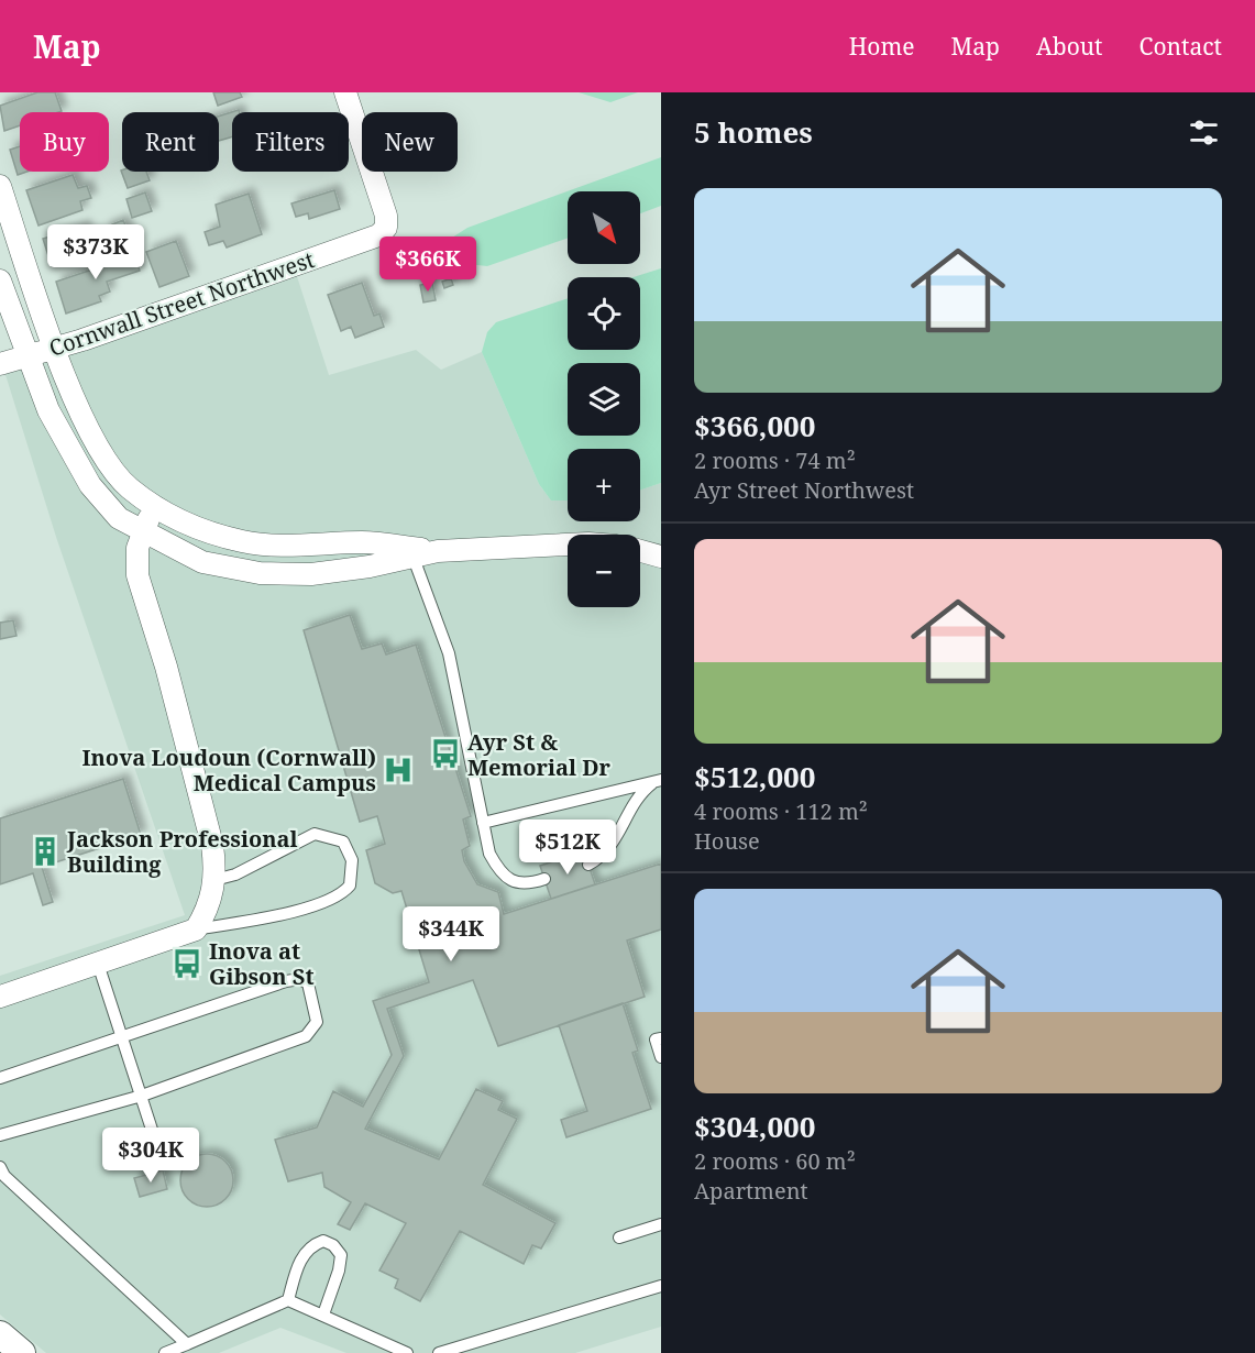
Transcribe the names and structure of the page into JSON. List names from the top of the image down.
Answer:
{
  "streets": {
    "street": ["Cornwall Street Northwest"]
  },
  "places": {
    "bus stop": ["Ayr St & Memorial Dr", "Inova at Gibson St"],
    "hospital": ["Inova Loudoun (Cornwall) Medical Campus"],
    "building": ["Jackson Professional Building"]
  },
  "north": "bottom right",
  "page": {
    "header": "Map",
    "nav": [
      "Home",
      "Map",
      "About",
      "Contact"
    ],
    "heading": "5 homes",
    "chip": [
      "Buy",
      "Rent",
      "Filters",
      "New"
    ],
    "list": [
      {
        "name": "$366,000",
        "note": "2 rooms · 74 m² · Ayr Street Northwest"
      },
      {
        "name": "$512,000",
        "note": "4 rooms · 112 m² · House"
      },
      {
        "name": "$304,000",
        "note": "2 rooms · 60 m² · Apartment"
      }
    ],
    "map_buttons": ["+", "−"],
    "price": [
      "$373K",
      "$366K",
      "$512K",
      "$344K",
      "$304K"
    ]
  }
}
